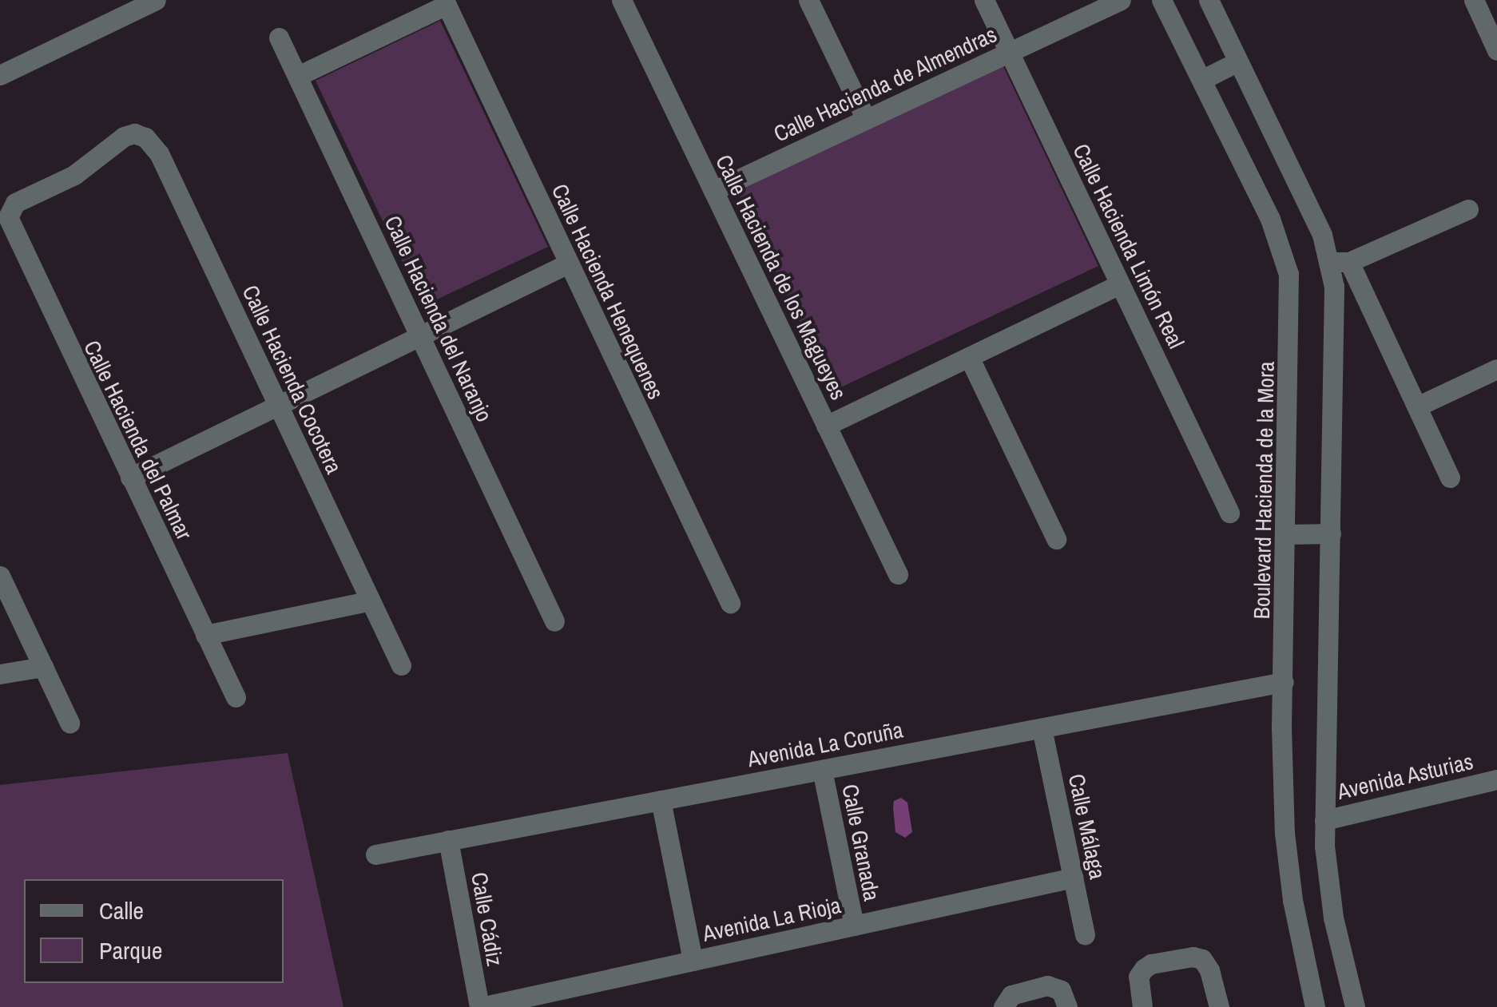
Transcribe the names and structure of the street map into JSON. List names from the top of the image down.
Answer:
{
  "streets": {
    "street": [
      "Calle Hacienda de Almendras",
      "Calle Hacienda Limón Real",
      "Calle Hacienda de los Magueyes",
      "Calle Hacienda Henequenes",
      "Calle Hacienda del Naranjo",
      "Calle Hacienda Cocotera",
      "Calle Hacienda del Palmar",
      "Boulevard Hacienda de la Mora",
      "Avenida La Coruña",
      "Avenida Asturias",
      "Calle Málaga",
      "Calle Granada",
      "Calle Cádiz",
      "Avenida La Rioja"
    ]
  },
  "crossings": [
    ["Calle Hacienda de Almendras", "Calle Hacienda Limón Real"],
    ["Calle Hacienda de Almendras", "Calle Hacienda de los Magueyes"],
    ["Calle Hacienda Cocotera", "Calle Hacienda del Palmar"],
    ["Boulevard Hacienda de la Mora", "Avenida La Coruña"],
    ["Avenida La Coruña", "Calle Málaga"],
    ["Avenida La Coruña", "Calle Granada"],
    ["Avenida La Coruña", "Calle Cádiz"],
    ["Calle Málaga", "Avenida La Rioja"],
    ["Calle Granada", "Avenida La Rioja"],
    ["Calle Cádiz", "Avenida La Rioja"]
  ],
  "legend": ["Calle", "Parque"]
}
